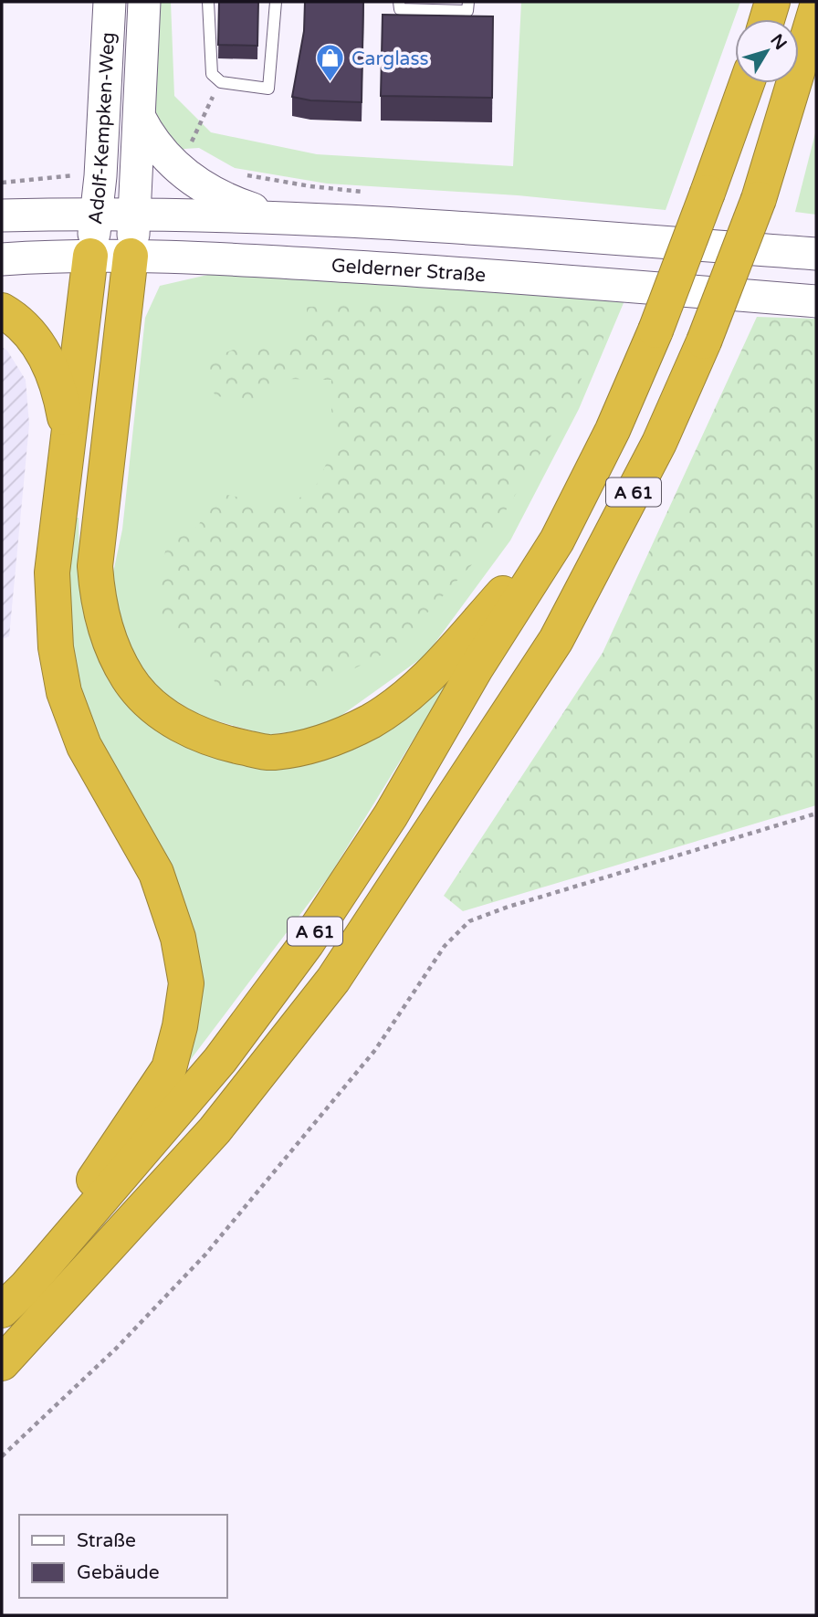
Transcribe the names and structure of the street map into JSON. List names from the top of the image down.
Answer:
{
  "streets": {
    "highway": ["A 61"],
    "main road": ["Adolf-Kempken-Weg", "Gelderner Straße"]
  },
  "crossings": [
    ["Adolf-Kempken-Weg", "Gelderner Straße"]
  ],
  "places": {
    "shop": ["Carglass"]
  },
  "legend": ["Straße", "Gebäude"],
  "north": "top right"
}
